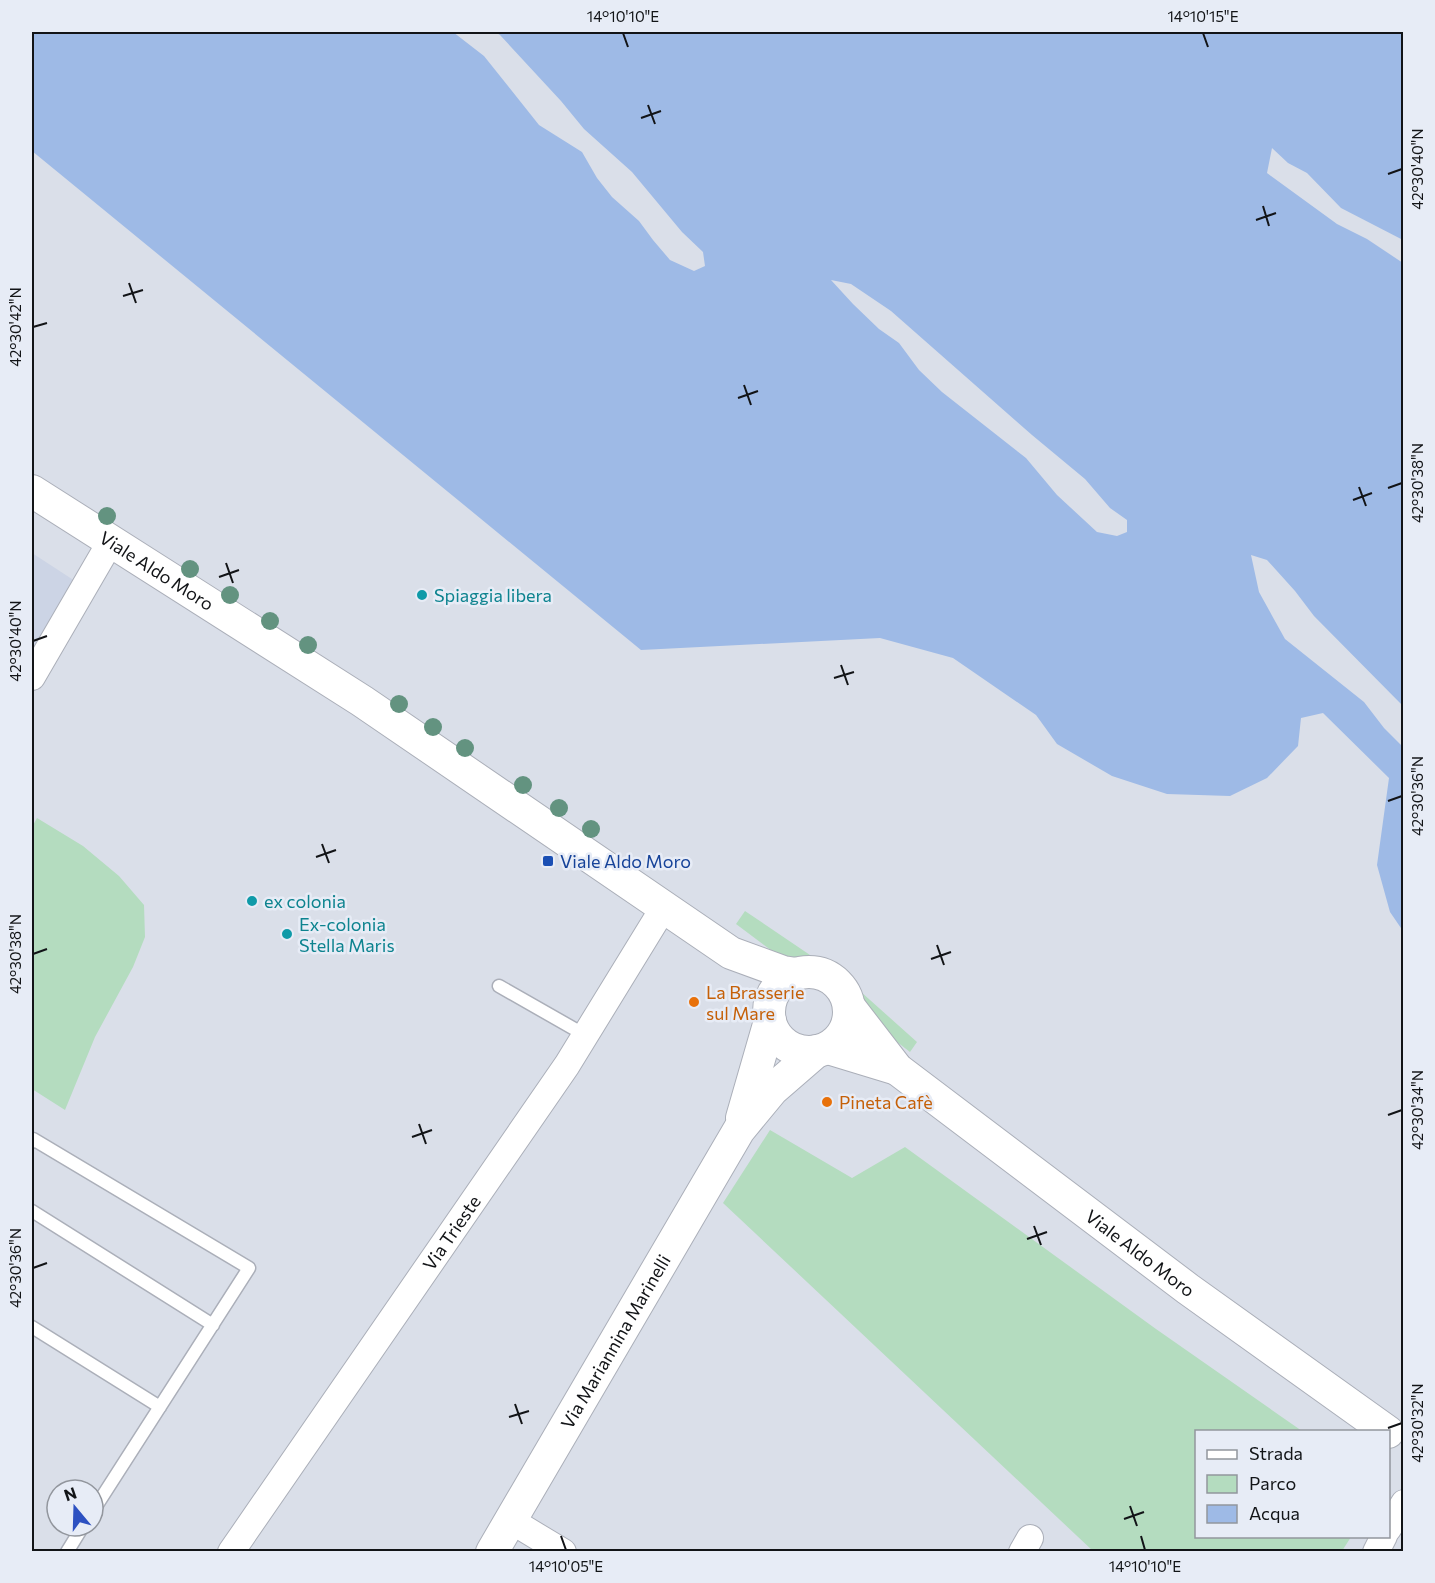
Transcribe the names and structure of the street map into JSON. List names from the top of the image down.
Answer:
{
  "streets": {
    "street": ["Viale Aldo Moro", "Via Trieste", "Via Mariannina Marinelli"]
  },
  "crossings": [
    ["Viale Aldo Moro", "Via Trieste"],
    ["Viale Aldo Moro", "Via Mariannina Marinelli"]
  ],
  "places": {
    "other": [
      "Spiaggia libera",
      "ex colonia",
      "Ex-colonia Stella Maris",
      "La Brasserie sul Mare",
      "Pineta Cafè"
    ],
    "transit": ["Viale Aldo Moro"]
  },
  "legend": ["Strada", "Parco", "Acqua"],
  "north": "top",
  "coordinates": [
    "14°10'10\"E",
    "14°10'15\"E",
    "42°30'40\"N",
    "42°30'42\"N",
    "42°30'38\"N",
    "42°30'36\"N",
    "42°30'34\"N",
    "42°30'32\"N",
    "14°10'05\"E"
  ]
}
